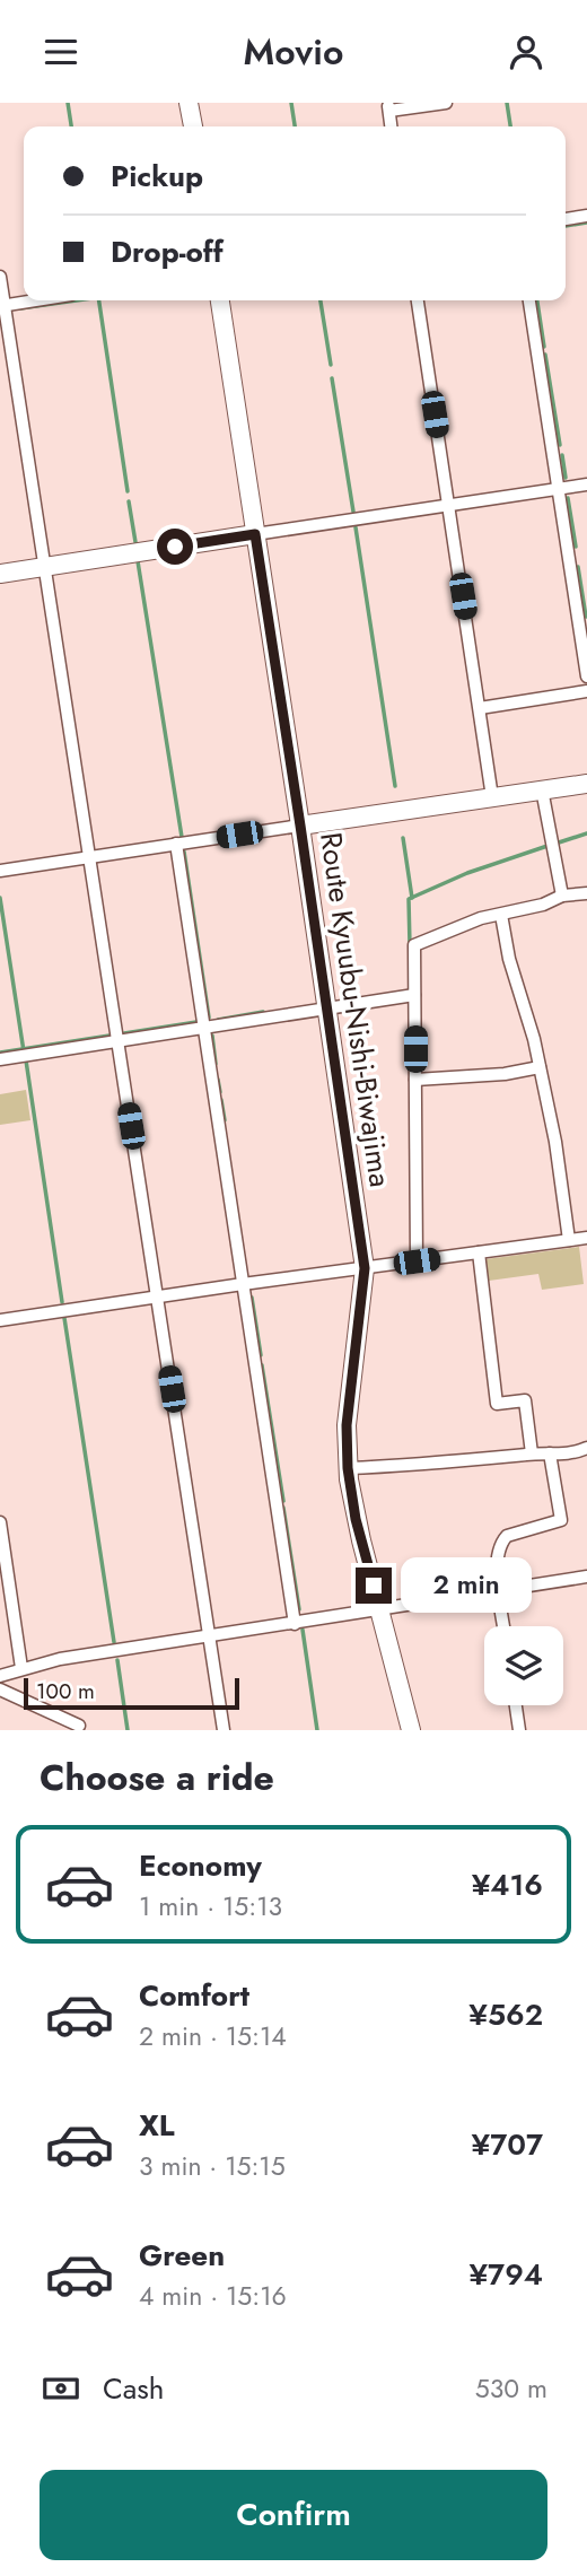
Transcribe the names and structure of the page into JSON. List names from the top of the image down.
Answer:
{
  "streets": {
    "main road": ["Route Kyuubu-Nishi-Biwajima"]
  },
  "scale_bar": "100 m",
  "page": {
    "header": "Movio",
    "banner": ["Pickup", "Drop-off"],
    "bubble": "2 min",
    "scale": "100 m",
    "heading": "Choose a ride",
    "list": [
      {
        "name": "Economy",
        "note": "1 min · 15:13",
        "value": "¥416"
      },
      {
        "name": "Comfort",
        "note": "2 min · 15:14",
        "value": "¥562"
      },
      {
        "name": "XL",
        "note": "3 min · 15:15",
        "value": "¥707"
      },
      {
        "name": "Green",
        "note": "4 min · 15:16",
        "value": "¥794"
      }
    ],
    "pay": ["Cash", "530 m"],
    "buttons": "Confirm"
  }
}
